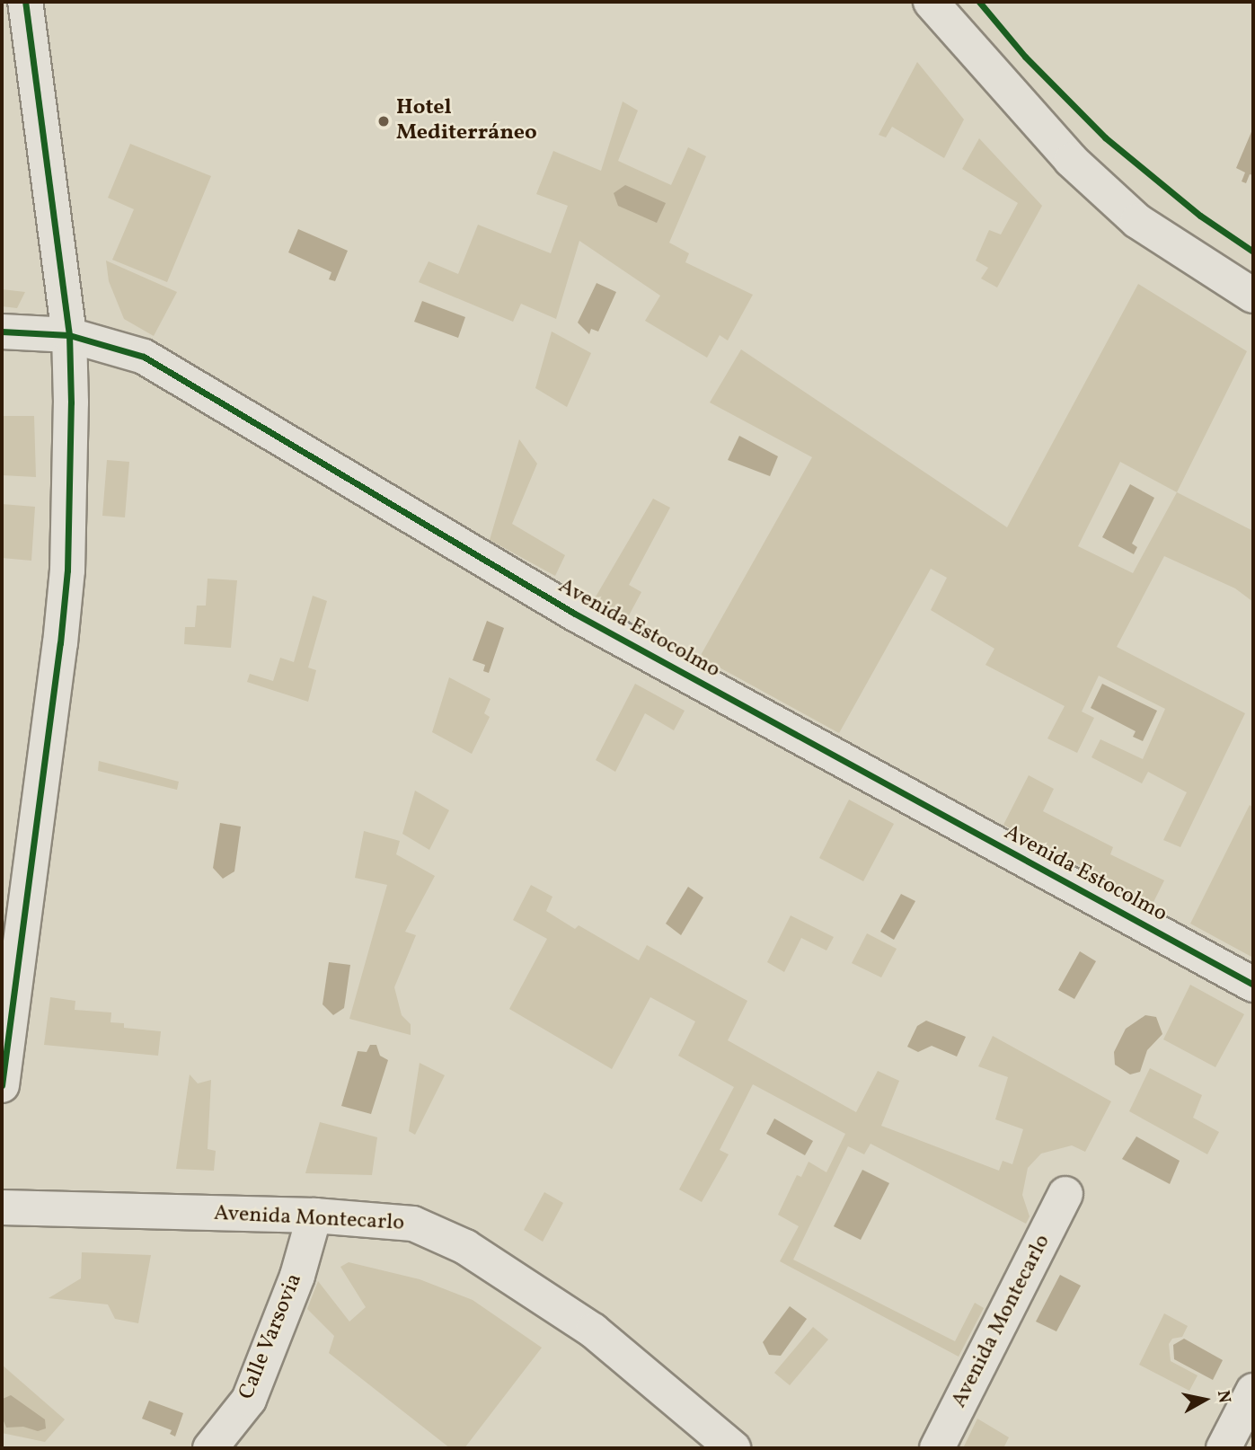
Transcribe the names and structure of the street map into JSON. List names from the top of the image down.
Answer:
{
  "streets": {
    "street": ["Avenida Estocolmo", "Avenida Montecarlo", "Calle Varsovia"]
  },
  "crossings": [
    ["Avenida Montecarlo", "Calle Varsovia"]
  ],
  "places": ["Hotel Mediterráneo"],
  "north": "right"
}
